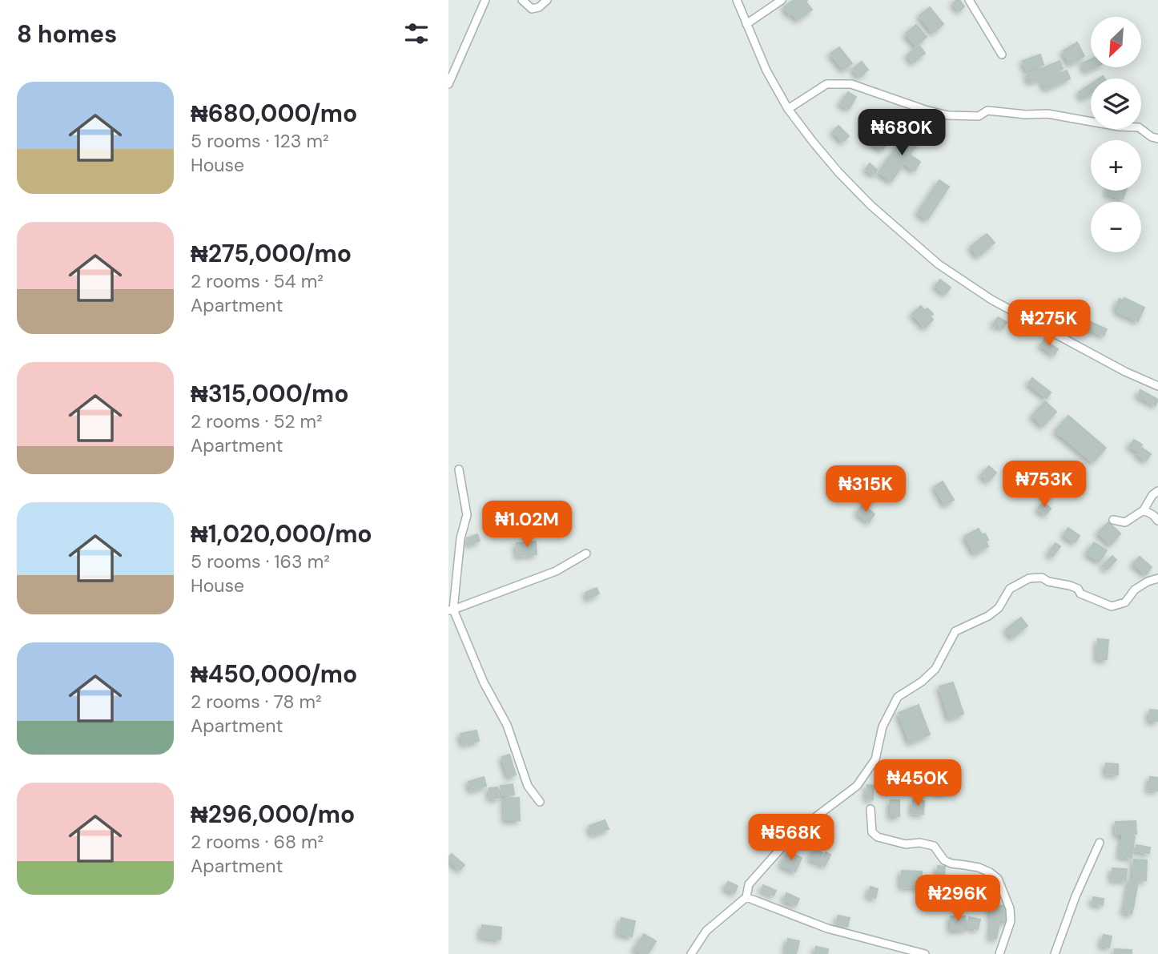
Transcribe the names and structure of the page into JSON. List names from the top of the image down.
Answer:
{
  "north": "bottom left",
  "page": {
    "heading": "8 homes",
    "map_buttons": ["+", "−"],
    "list": [
      {
        "name": "₦680,000/mo",
        "note": "5 rooms · 123 m² · House"
      },
      {
        "name": "₦275,000/mo",
        "note": "2 rooms · 54 m² · Apartment"
      },
      {
        "name": "₦315,000/mo",
        "note": "2 rooms · 52 m² · Apartment"
      },
      {
        "name": "₦1,020,000/mo",
        "note": "5 rooms · 163 m² · House"
      },
      {
        "name": "₦450,000/mo",
        "note": "2 rooms · 78 m² · Apartment"
      },
      {
        "name": "₦296,000/mo",
        "note": "2 rooms · 68 m² · Apartment"
      }
    ],
    "price": [
      "₦680K",
      "₦275K",
      "₦753K",
      "₦315K",
      "₦1.02M",
      "₦450K",
      "₦568K",
      "₦296K"
    ]
  }
}
